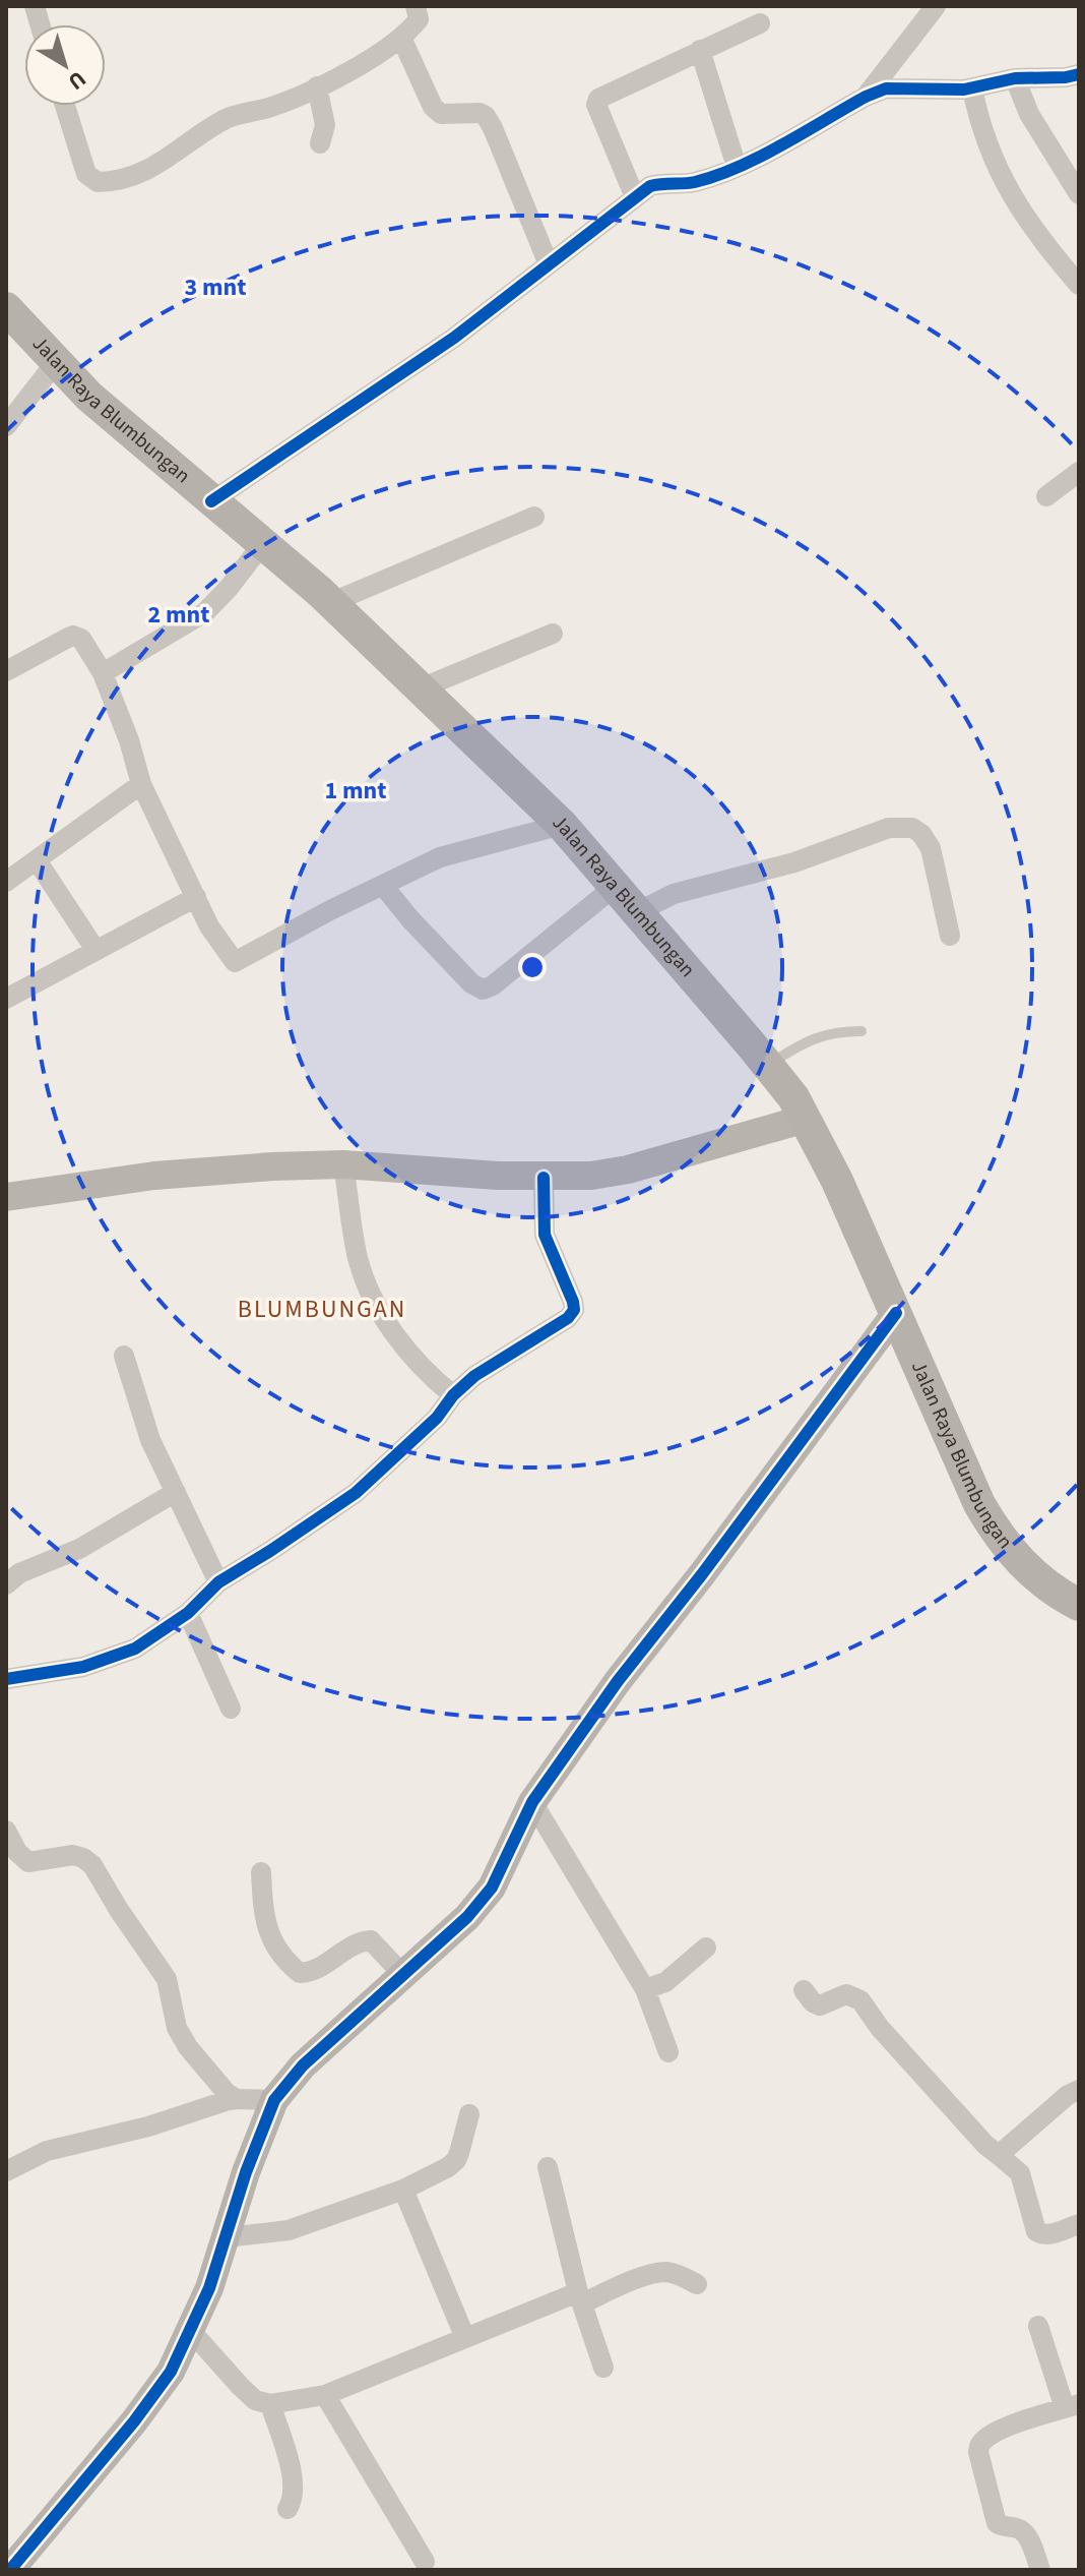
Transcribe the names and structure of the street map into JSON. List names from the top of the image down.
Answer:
{
  "streets": {
    "main road": ["Jalan Raya Blumbungan"]
  },
  "districts": ["BLUMBUNGAN"],
  "north": "bottom right",
  "rings": ["3 mnt", "2 mnt", "1 mnt"]
}
